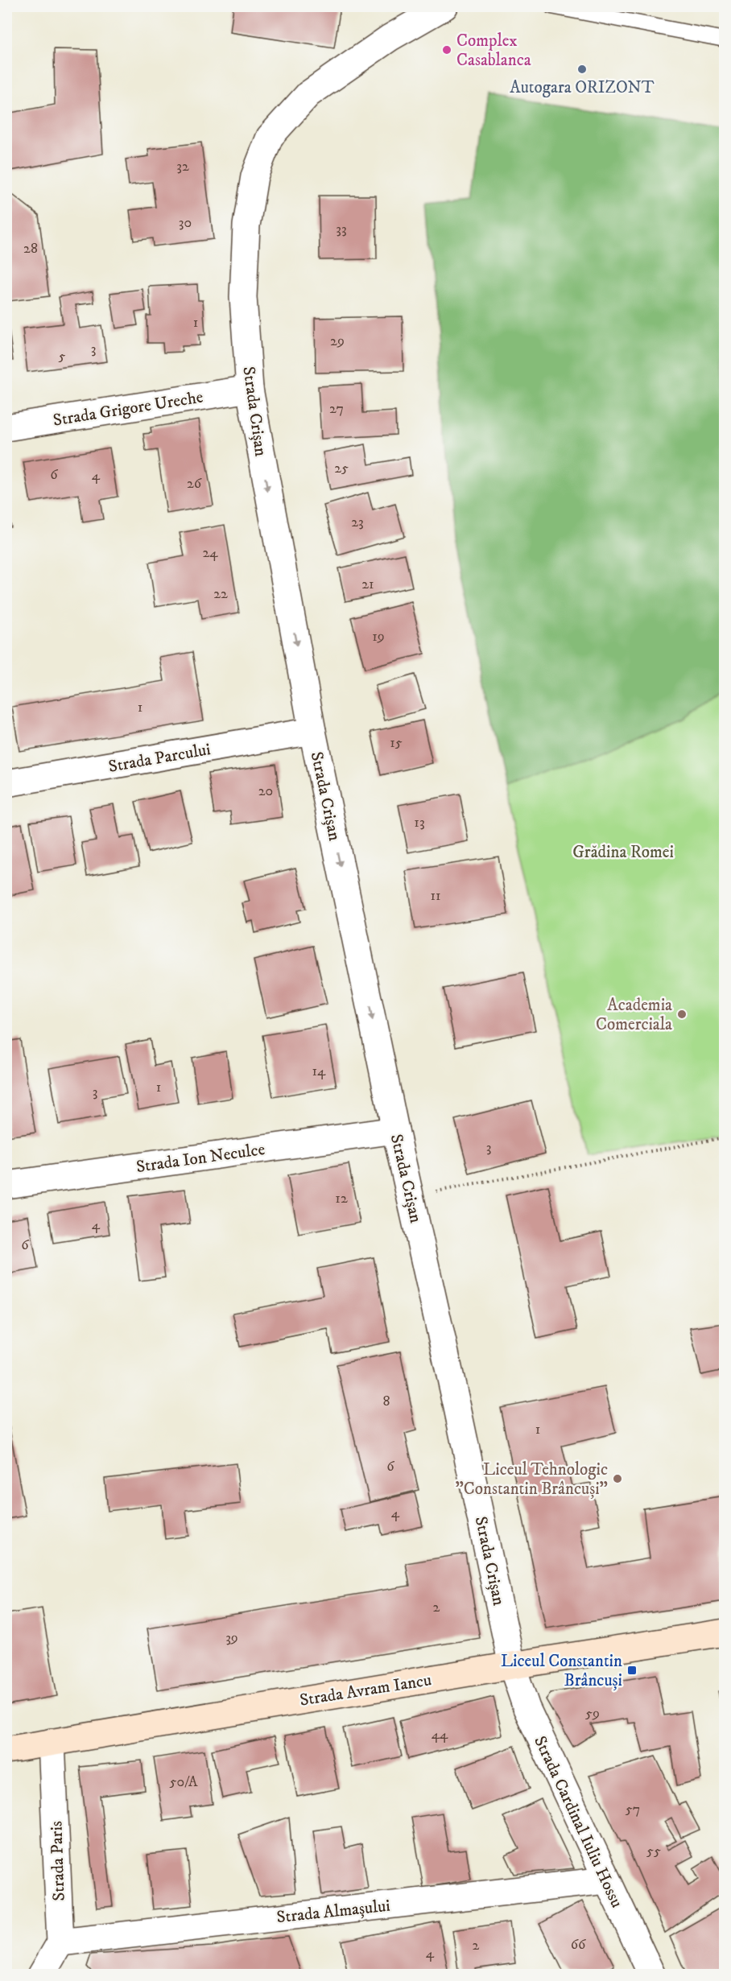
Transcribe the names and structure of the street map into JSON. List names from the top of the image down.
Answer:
{
  "streets": {
    "street": [
      "Strada Grigore Ureche",
      "Strada Crișan",
      "Strada Parcului",
      "Strada Ion Neculce",
      "Strada Avram Iancu",
      "Strada Cardinal Iuliu Hossu",
      "Strada Paris",
      "Strada Almașului"
    ]
  },
  "crossings": [
    ["Strada Grigore Ureche", "Strada Crișan"],
    ["Strada Crișan", "Strada Parcului"],
    ["Strada Crișan", "Strada Ion Neculce"],
    ["Strada Crișan", "Strada Avram Iancu"],
    ["Strada Crișan", "Strada Cardinal Iuliu Hossu"],
    ["Strada Avram Iancu", "Strada Cardinal Iuliu Hossu"],
    ["Strada Avram Iancu", "Strada Paris"],
    ["Strada Cardinal Iuliu Hossu", "Strada Almașului"],
    ["Strada Paris", "Strada Almașului"]
  ],
  "one_way": ["Strada Crișan"],
  "parks": ["Grădina Romei"],
  "places": {
    "other": [
      "Complex Casablanca",
      "Autogara ORIZONT",
      "Academia Comerciala",
      "Liceul Tehnologic \"Constantin Brâncuși\""
    ],
    "transit": ["Liceul Constantin Brâncuși"]
  },
  "house_numbers": [
    "32",
    "30",
    "33",
    "28",
    "1",
    "29",
    "3",
    "5",
    "27",
    "25",
    "6",
    "4",
    "26",
    "23",
    "24",
    "21",
    "22",
    "19",
    "1",
    "15",
    "20",
    "13",
    "11",
    "14",
    "1",
    "3",
    "3",
    "12",
    "4",
    "6",
    "8",
    "1",
    "6",
    "4",
    "2",
    "39",
    "59",
    "44",
    "50/A",
    "57",
    "55",
    "66",
    "2",
    "4"
  ]
}
